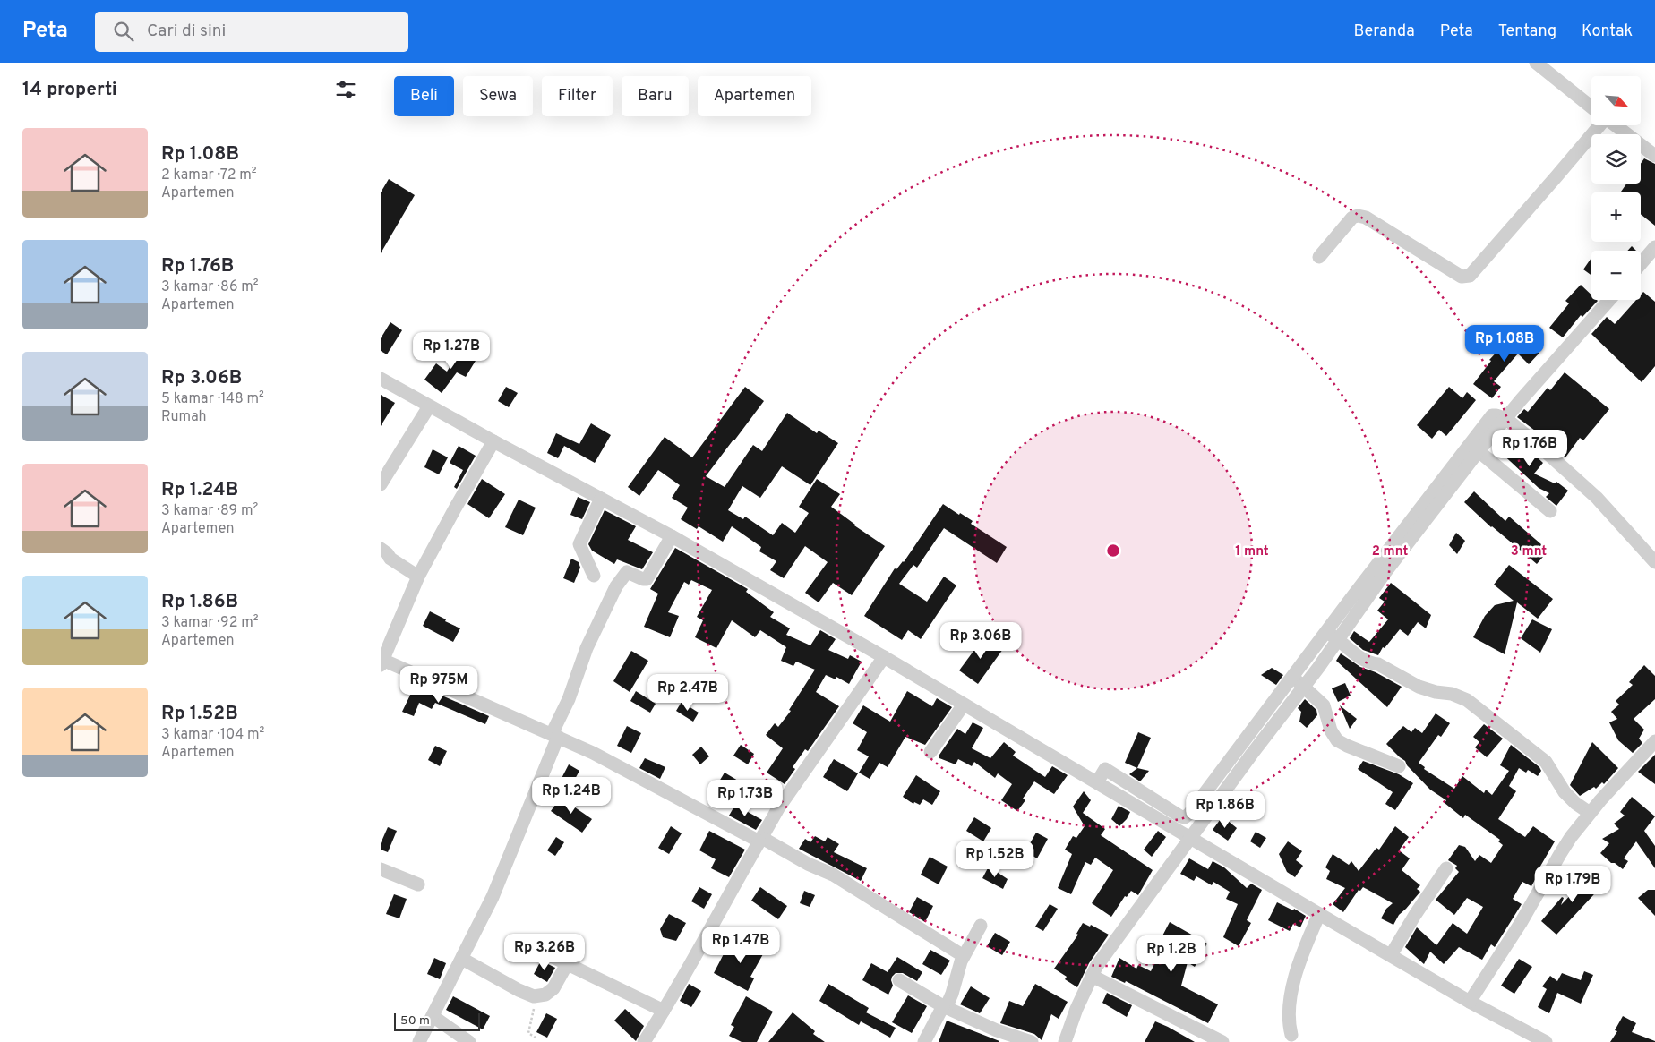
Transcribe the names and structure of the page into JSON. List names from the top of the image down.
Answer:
{
  "scale_bar": "50 m",
  "north": "bottom right",
  "page": {
    "header": "Peta",
    "search": "Cari di sini",
    "nav": [
      "Beranda",
      "Peta",
      "Tentang",
      "Kontak"
    ],
    "heading": "14 properti",
    "map_buttons": ["+", "−"],
    "chip": [
      "Beli",
      "Sewa",
      "Filter",
      "Baru",
      "Apartemen"
    ],
    "list": [
      {
        "name": "Rp 1.08B",
        "note": "2 kamar · 72 m² · Apartemen"
      },
      {
        "name": "Rp 1.76B",
        "note": "3 kamar · 86 m² · Apartemen"
      },
      {
        "name": "Rp 3.06B",
        "note": "5 kamar · 148 m² · Rumah"
      },
      {
        "name": "Rp 1.24B",
        "note": "3 kamar · 89 m² · Apartemen"
      },
      {
        "name": "Rp 1.86B",
        "note": "3 kamar · 92 m² · Apartemen"
      },
      {
        "name": "Rp 1.52B",
        "note": "3 kamar · 104 m² · Apartemen"
      }
    ],
    "price": [
      "Rp 1.08B",
      "Rp 1.27B",
      "Rp 1.76B",
      "Rp 3.06B",
      "Rp 975M",
      "Rp 2.47B",
      "Rp 1.24B",
      "Rp 1.73B",
      "Rp 1.86B",
      "Rp 1.52B",
      "Rp 1.79B",
      "Rp 1.47B",
      "Rp 3.26B",
      "Rp 1.2B"
    ],
    "scale": "50 m"
  },
  "rings": ["1 mnt", "2 mnt", "3 mnt"]
}
